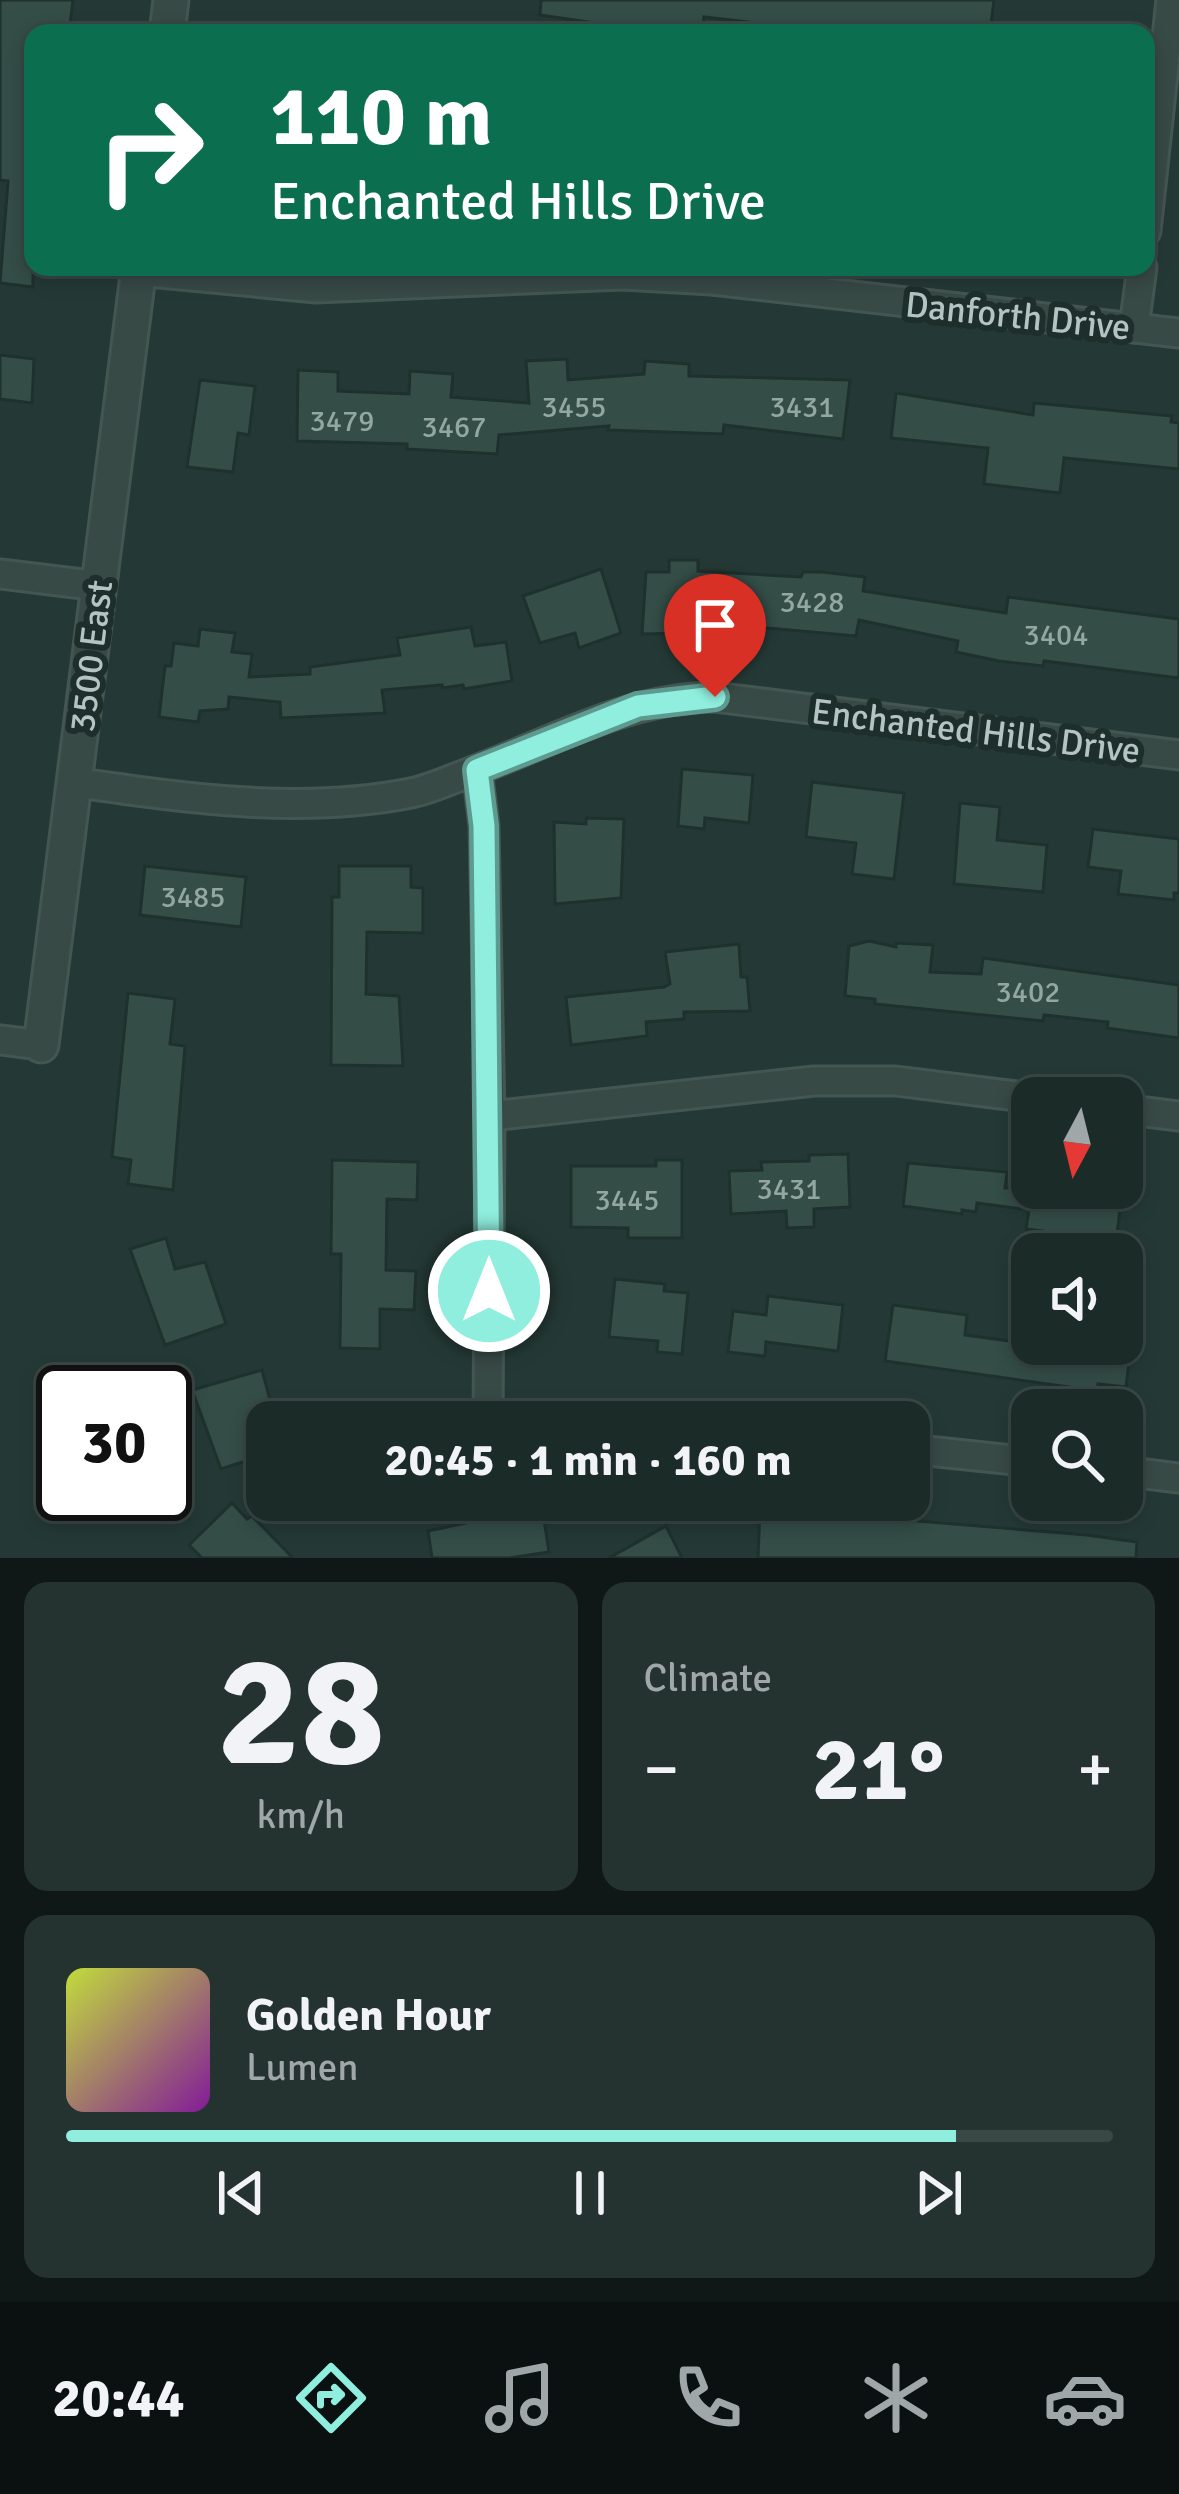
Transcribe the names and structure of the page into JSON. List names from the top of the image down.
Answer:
{
  "streets": {
    "street": ["Danforth Drive", "3500 East", "Enchanted Hills Drive"]
  },
  "crossings": [
    ["3500 East", "Enchanted Hills Drive"]
  ],
  "house_numbers": [
    "3455",
    "3431",
    "3479",
    "3467",
    "3428",
    "3404",
    "3485",
    "3402",
    "3431",
    "3445"
  ],
  "north": "bottom",
  "page": {
    "turn": ["110 m", "Enchanted Hills Drive"],
    "limit": "30",
    "trip": "20:45 · 1 min · 160 m",
    "tile": [
      ["28", "km/h"],
      "Climate"
    ],
    "heat": ["−", "21°", "+"],
    "song": ["Golden Hour", "Lumen"],
    "tabs": "20:44"
  }
}
